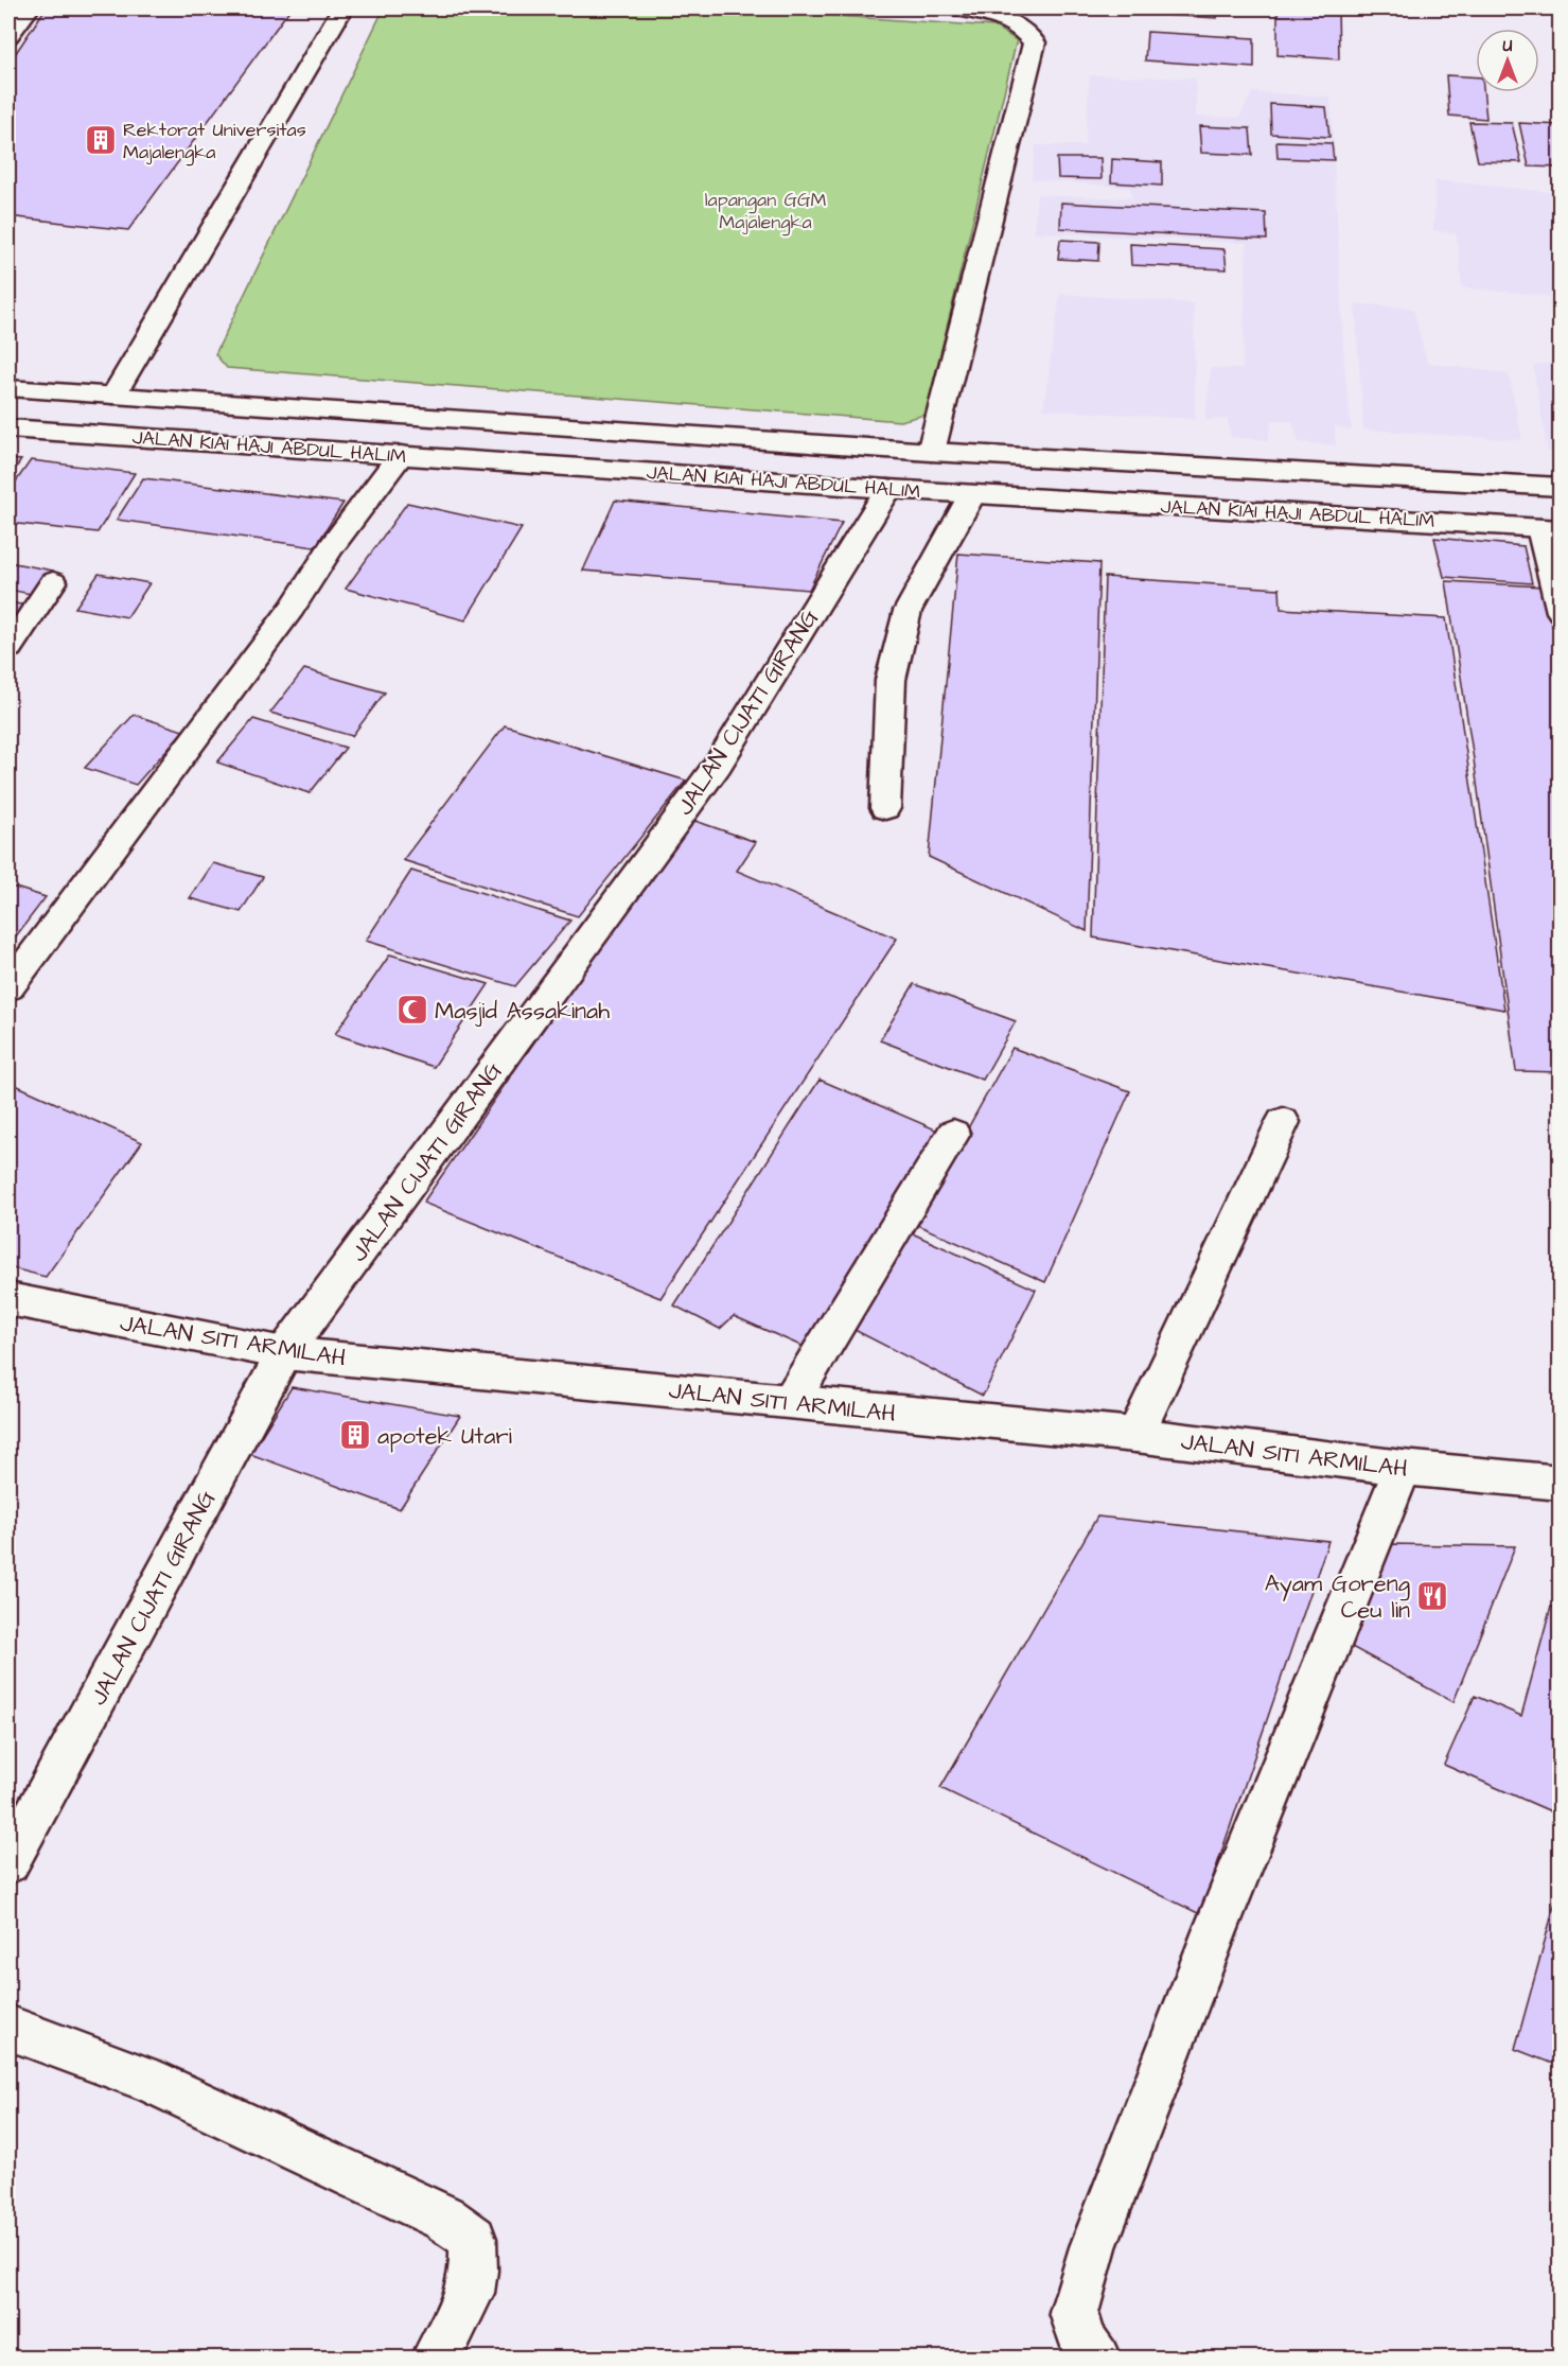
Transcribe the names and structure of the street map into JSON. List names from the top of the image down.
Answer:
{
  "streets": {
    "main road": ["JALAN KIAI HAJI ABDUL HALIM", "JALAN CIJATI GIRANG", "JALAN SITI ARMILAH"]
  },
  "crossings": [
    ["JALAN KIAI HAJI ABDUL HALIM", "JALAN CIJATI GIRANG"],
    ["JALAN CIJATI GIRANG", "JALAN SITI ARMILAH"]
  ],
  "parks": ["lapangan GGM Majalengka"],
  "places": {
    "building": ["Rektorat Universitas Majalengka", "apotek Utari"],
    "mosque": ["Masjid Assakinah"],
    "restaurant": ["Ayam Goreng Ceu lin"]
  },
  "north": "top"
}
